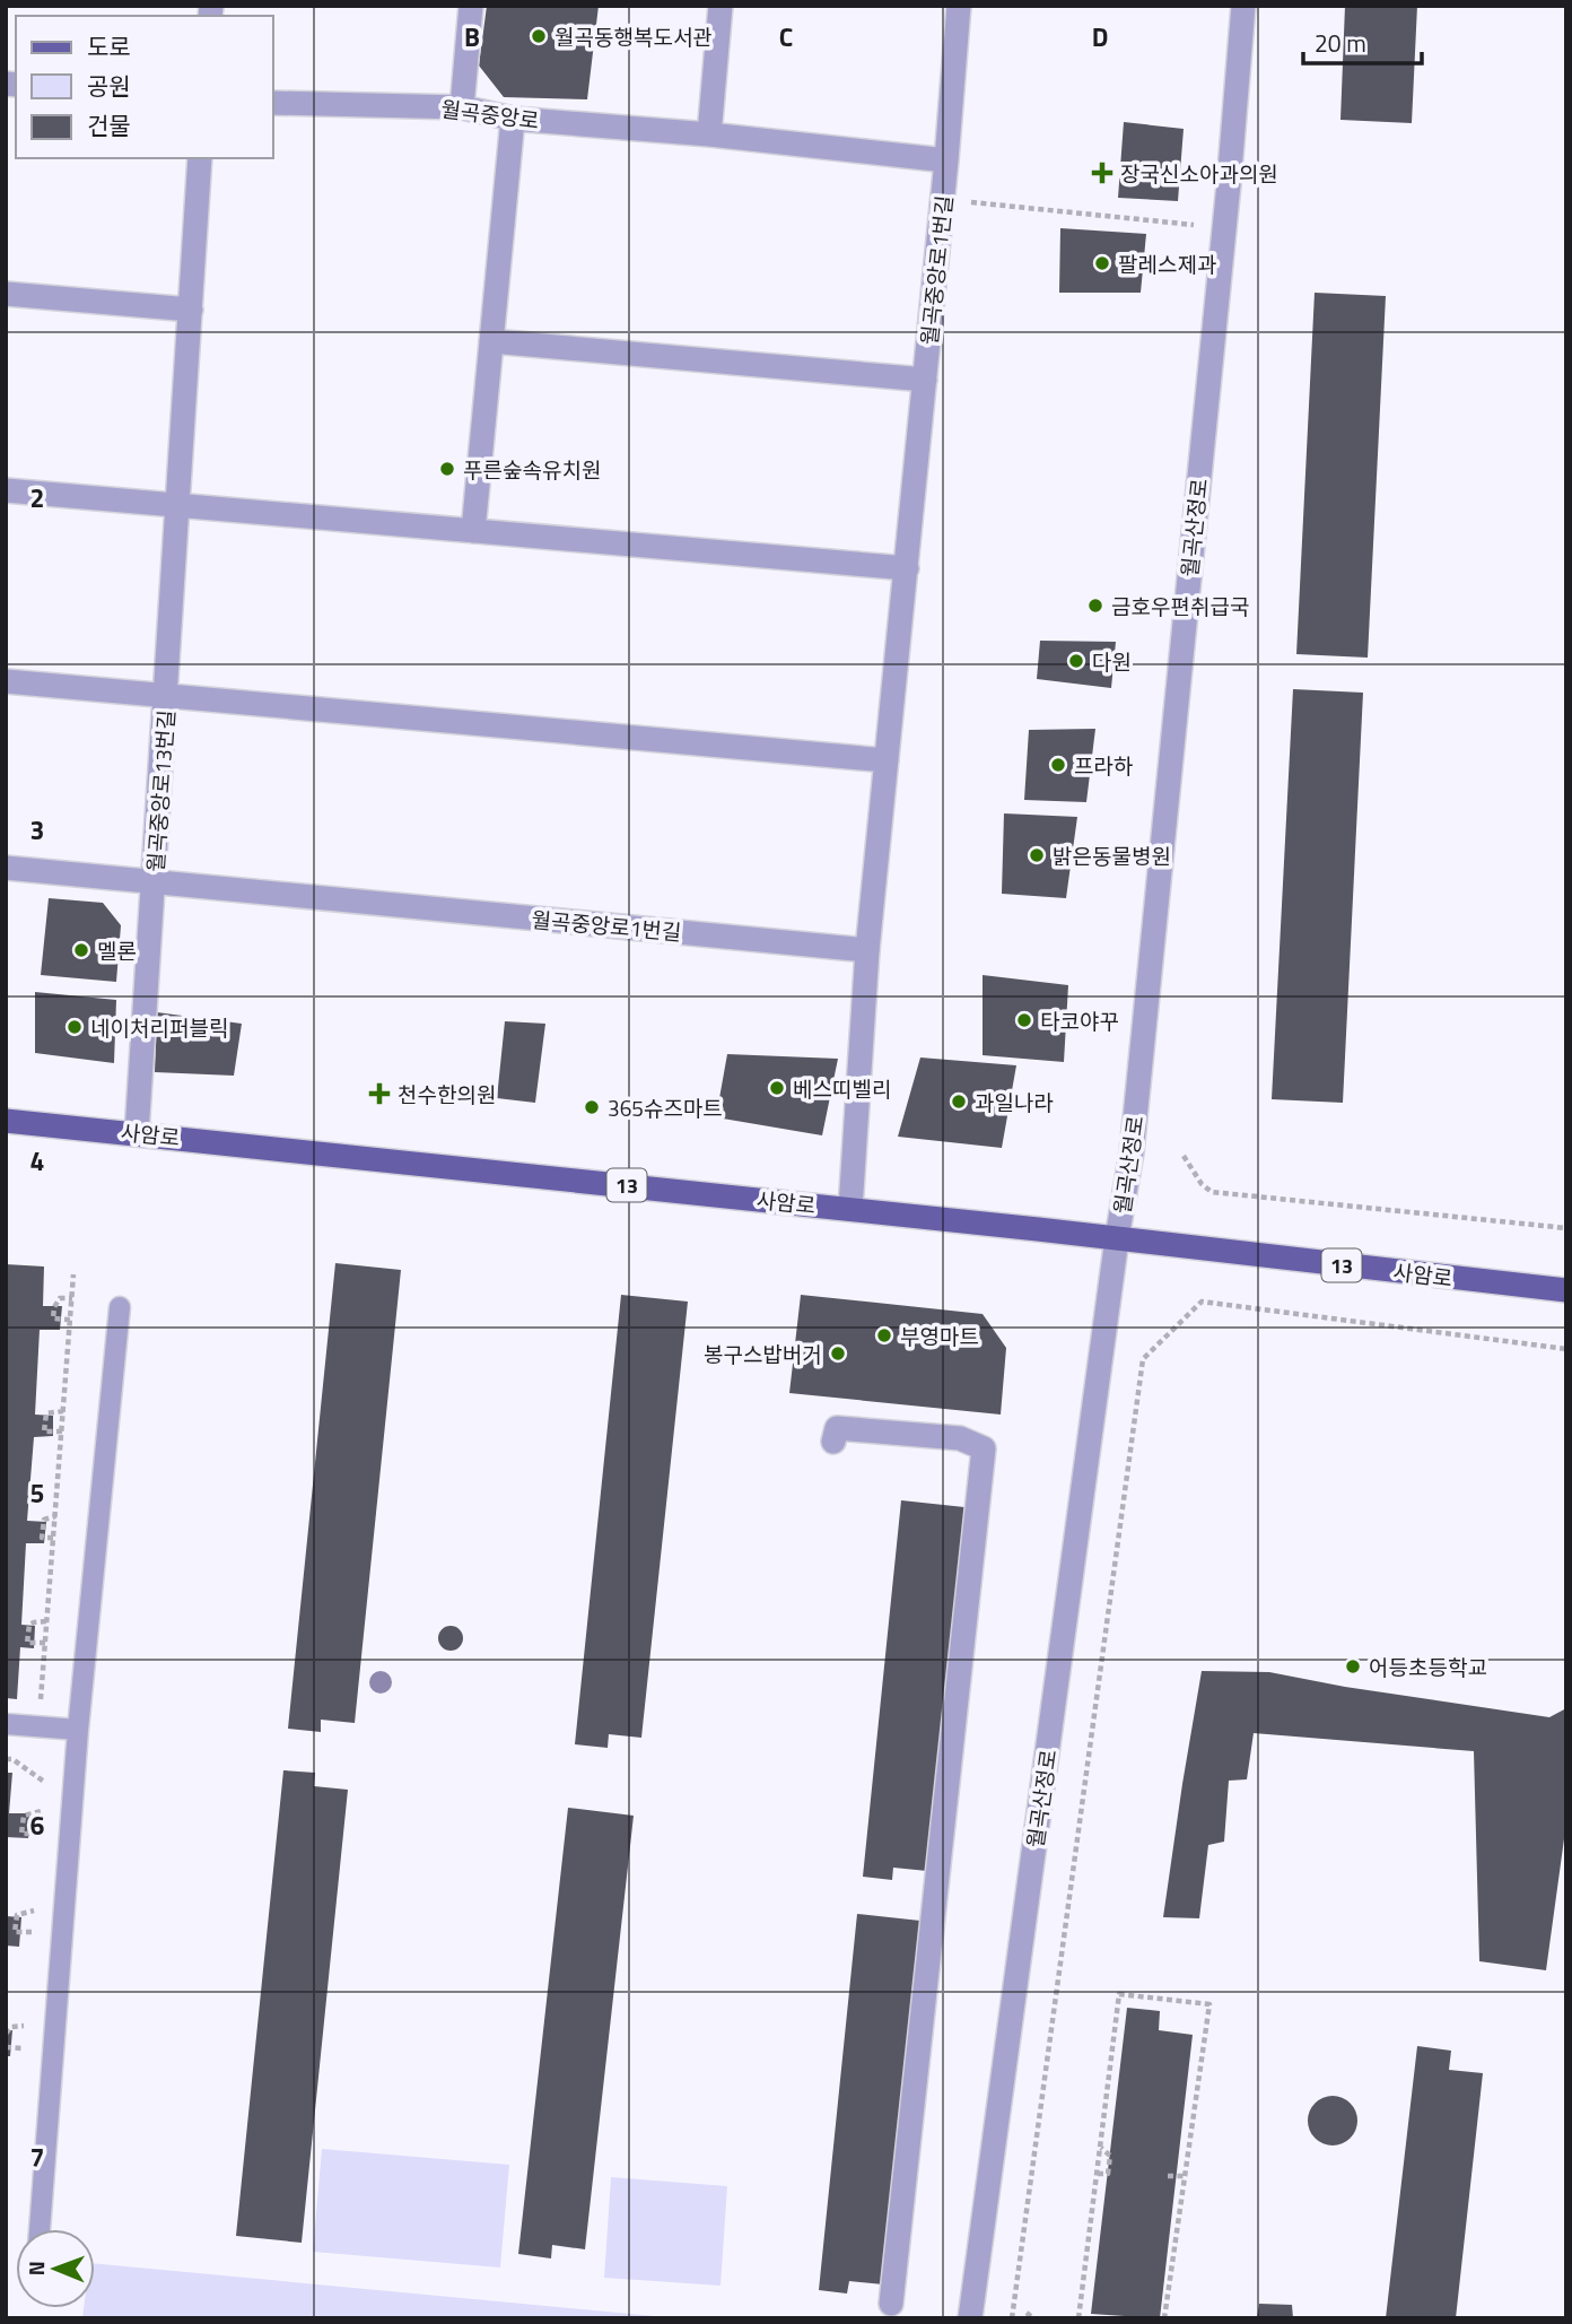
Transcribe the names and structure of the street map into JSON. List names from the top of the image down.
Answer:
{
  "streets": {
    "main road": ["사암로", "13"],
    "street": [
      "월곡중앙로",
      "월곡중앙로1번길",
      "월곡산정로",
      "월곡중앙로13번길"
    ]
  },
  "crossings": [
    ["월곡중앙로", "월곡중앙로1번길"],
    ["월곡중앙로1번길", "월곡중앙로13번길"],
    ["월곡산정로", "사암로"]
  ],
  "places": {
    "other": [
      "월곡동행복도서관",
      "팔레스제과",
      "푸른숲속유치원",
      "금호우편취급국",
      "다원",
      "프라하",
      "밝은동물병원",
      "멜론",
      "타코야꾸",
      "네이처리퍼블릭",
      "베스띠벨리",
      "과일나라",
      "365슈즈마트",
      "부영마트",
      "봉구스밥버거",
      "어등초등학교"
    ],
    "health": ["장국신소아과의원", "천수한의원"]
  },
  "legend": ["도로", "공원", "건물"],
  "scale_bar": "20 m",
  "north": "left",
  "grid": {
    "columns": ["B", "C", "D"],
    "rows": [
      "2",
      "3",
      "4",
      "5",
      "6",
      "7"
    ]
  }
}
